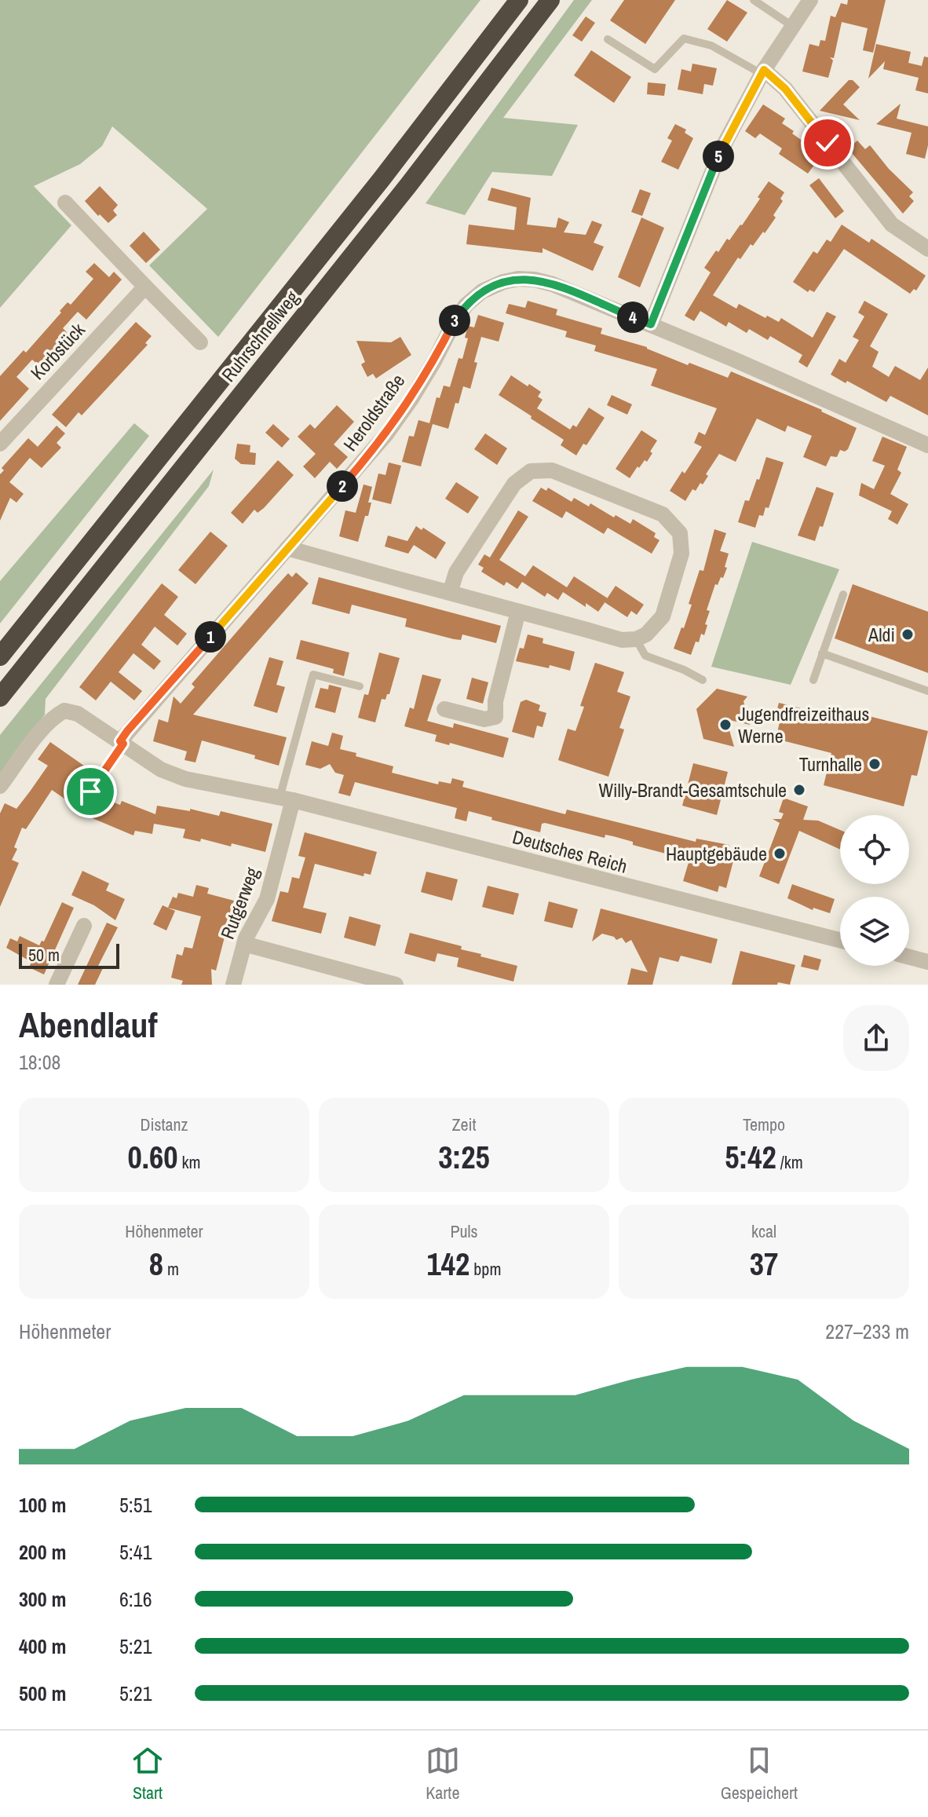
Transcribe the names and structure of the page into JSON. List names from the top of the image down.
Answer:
{
  "streets": {
    "highway": ["Ruhrschnellweg"],
    "street": [
      "Korbstück",
      "Heroldstraße",
      "Deutsches Reich",
      "Rutgerweg"
    ]
  },
  "crossings": [
    ["Heroldstraße", "Deutsches Reich"],
    ["Deutsches Reich", "Rutgerweg"]
  ],
  "places": [
    "Aldi",
    "Jugendfreizeithaus Werne",
    "Turnhalle",
    "Willy-Brandt-Gesamtschule",
    "Hauptgebäude"
  ],
  "scale_bar": "50 m",
  "page": {
    "pins": [
      "5",
      "4",
      "3",
      "2",
      "1"
    ],
    "scale": "50 m",
    "heading": ["Abendlauf", "18:08"],
    "stats": [
      ["Distanz", "0.60 km"],
      ["Zeit", "3:25"],
      ["Tempo", "5:42 /km"],
      ["Höhenmeter", "8 m"],
      ["Puls", "142 bpm"],
      ["kcal", "37"]
    ],
    "chart": ["Höhenmeter", "227–233 m"],
    "list": [
      {
        "name": "100 m",
        "note": "5:51"
      },
      {
        "name": "200 m",
        "note": "5:41"
      },
      {
        "name": "300 m",
        "note": "6:16"
      },
      {
        "name": "400 m",
        "note": "5:21"
      },
      {
        "name": "500 m",
        "note": "5:21"
      }
    ],
    "tabs": ["Start", "Karte", "Gespeichert"]
  }
}
